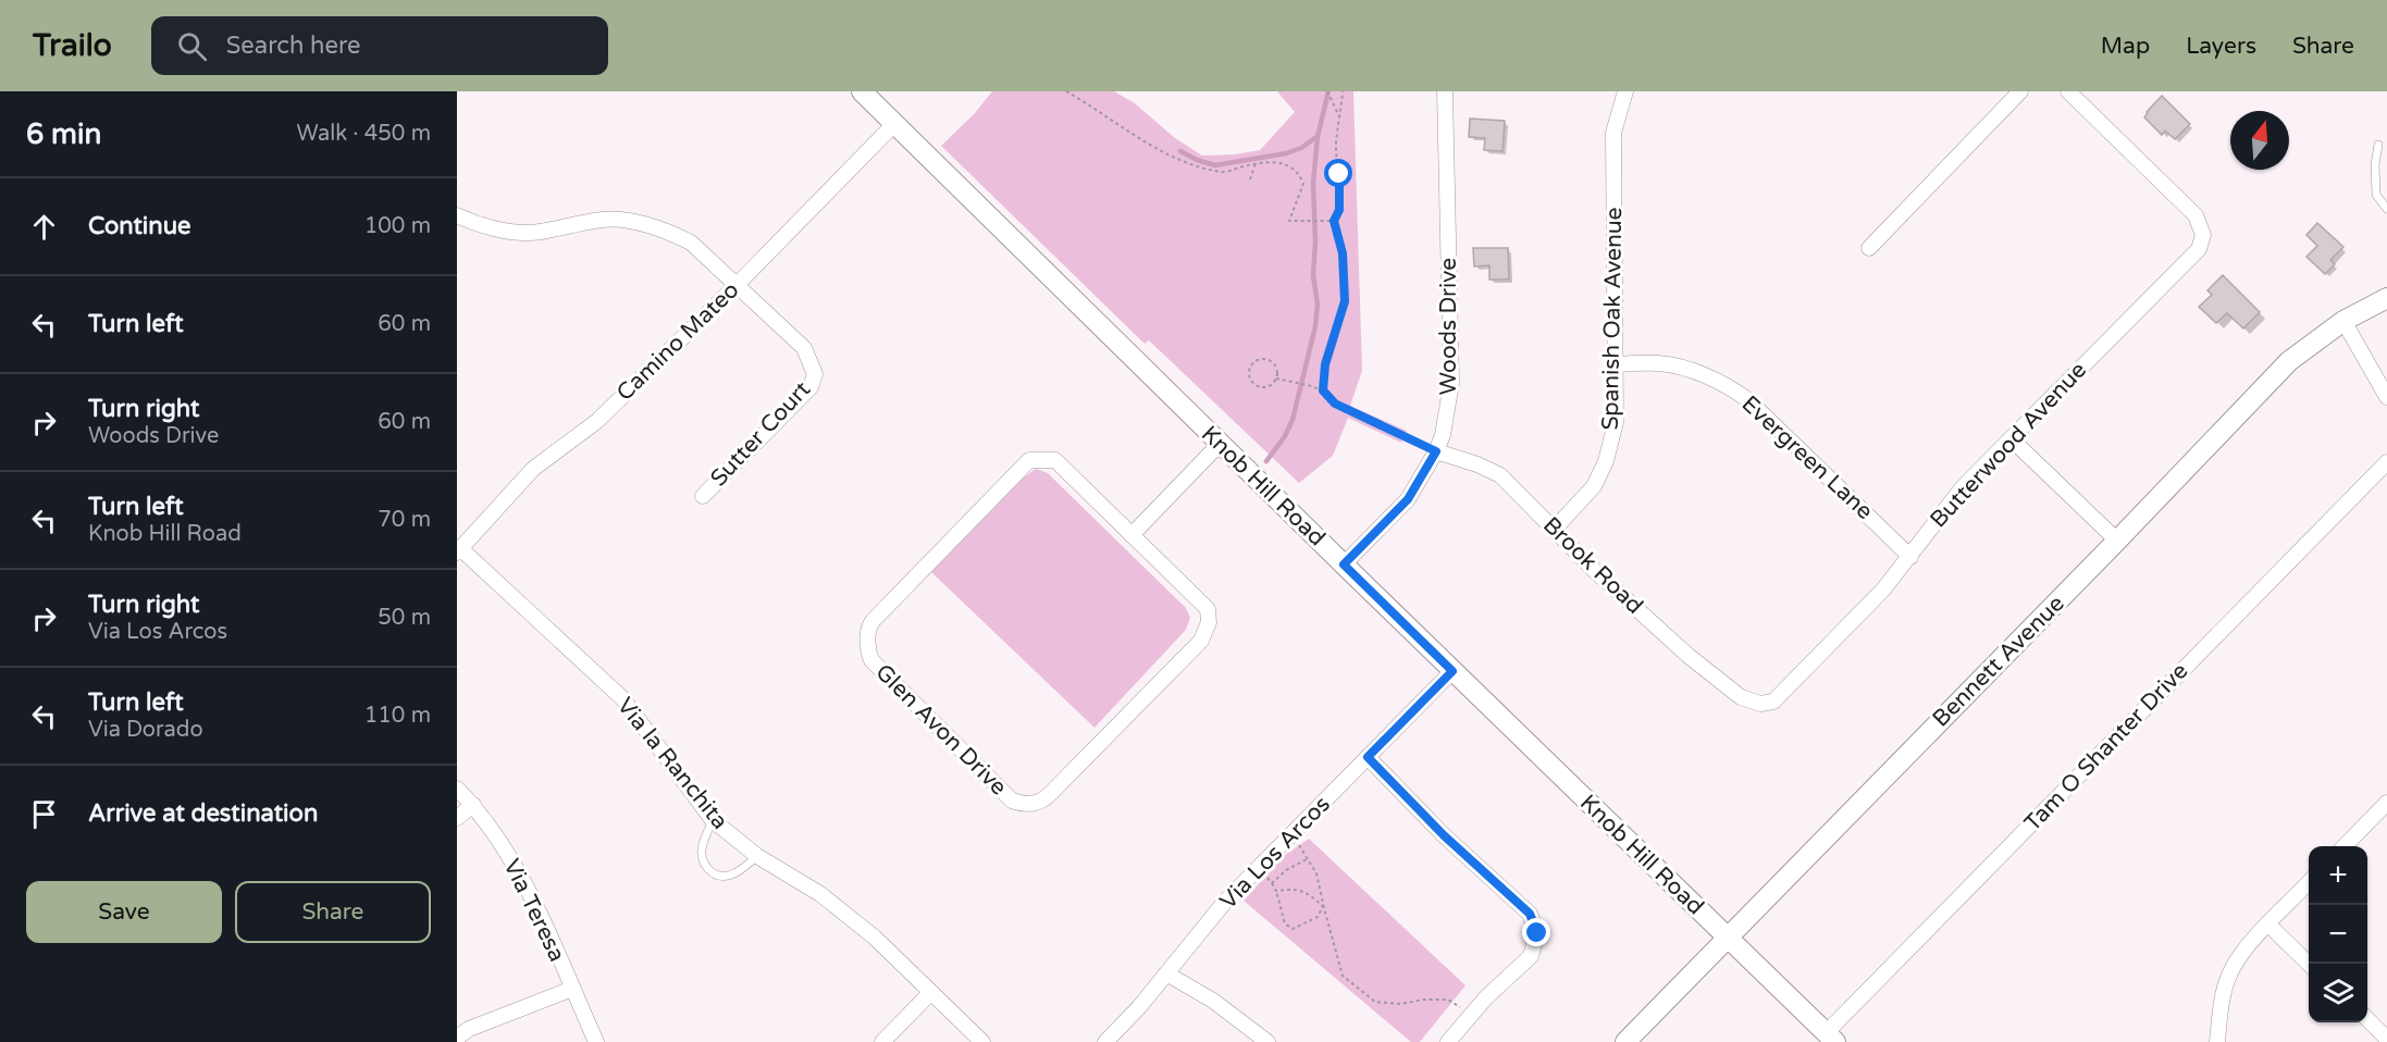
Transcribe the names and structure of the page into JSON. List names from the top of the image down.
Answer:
{
  "streets": {
    "street": [
      "Spanish Oak Avenue",
      "Woods Drive",
      "Camino Mateo",
      "Sutter Court",
      "Butterwood Avenue",
      "Evergreen Lane",
      "Knob Hill Road",
      "Brook Road",
      "Bennett Avenue",
      "Glen Avon Drive",
      "Tam O Shanter Drive",
      "Via la Ranchita",
      "Via Los Arcos",
      "Via Teresa"
    ]
  },
  "crossings": [
    ["Spanish Oak Avenue", "Evergreen Lane"],
    ["Spanish Oak Avenue", "Brook Road"],
    ["Woods Drive", "Knob Hill Road"],
    ["Woods Drive", "Brook Road"],
    ["Camino Mateo", "Sutter Court"],
    ["Camino Mateo", "Knob Hill Road"],
    ["Camino Mateo", "Via la Ranchita"],
    ["Butterwood Avenue", "Evergreen Lane"],
    ["Butterwood Avenue", "Brook Road"],
    ["Knob Hill Road", "Bennett Avenue"],
    ["Knob Hill Road", "Tam O Shanter Drive"],
    ["Knob Hill Road", "Via Los Arcos"]
  ],
  "north": "top",
  "page": {
    "header": "Trailo",
    "search": "Search here",
    "nav": ["Map", "Layers", "Share"],
    "heading": ["6 min", "Walk · 450 m"],
    "list": [
      ["Continue", "100 m"],
      ["Turn left", "60 m"],
      ["Turn right", "Woods Drive", "60 m"],
      ["Turn left", "Knob Hill Road", "70 m"],
      ["Turn right", "Via Los Arcos", "50 m"],
      ["Turn left", "Via Dorado", "110 m"],
      "Arrive at destination"
    ],
    "map_buttons": ["+", "−"],
    "buttons": ["Save", "Share"]
  }
}
